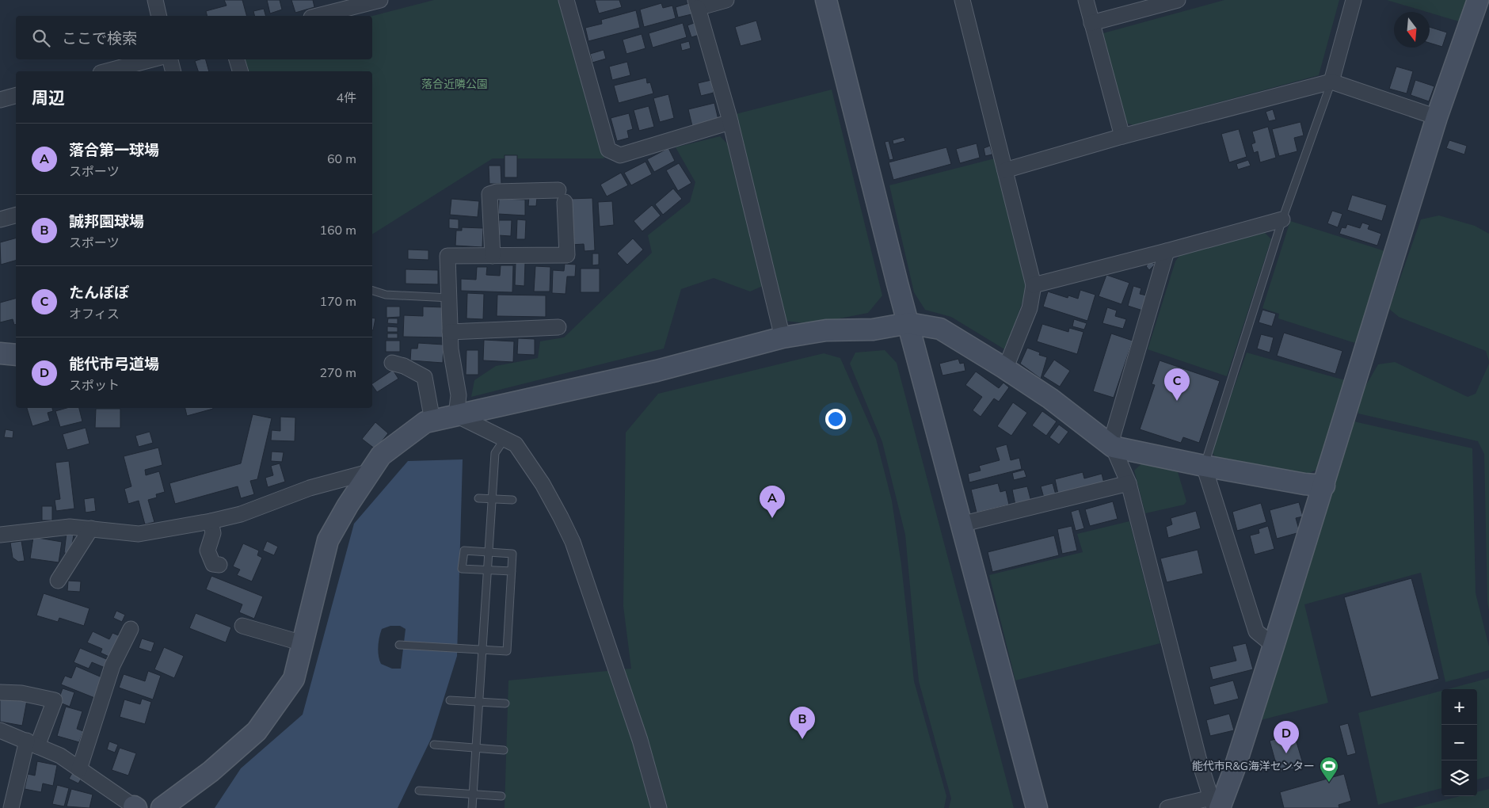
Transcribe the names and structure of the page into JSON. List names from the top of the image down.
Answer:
{
  "parks": ["落合近隣公園"],
  "places": {
    "sports": ["能代市R&G海洋センター"]
  },
  "north": "bottom",
  "page": {
    "search": "ここで検索",
    "heading": ["周辺", "4件"],
    "list": [
      {
        "mark": "A",
        "name": "落合第一球場",
        "note": "スポーツ",
        "value": "60 m"
      },
      {
        "mark": "B",
        "name": "誠邦園球場",
        "note": "スポーツ",
        "value": "160 m"
      },
      {
        "mark": "C",
        "name": "たんぽぽ",
        "note": "オフィス",
        "value": "170 m"
      },
      {
        "mark": "D",
        "name": "能代市弓道場",
        "note": "スポット",
        "value": "270 m"
      }
    ],
    "pins": [
      "C",
      "A",
      "B",
      "D"
    ],
    "map_buttons": ["+", "−"]
  }
}
